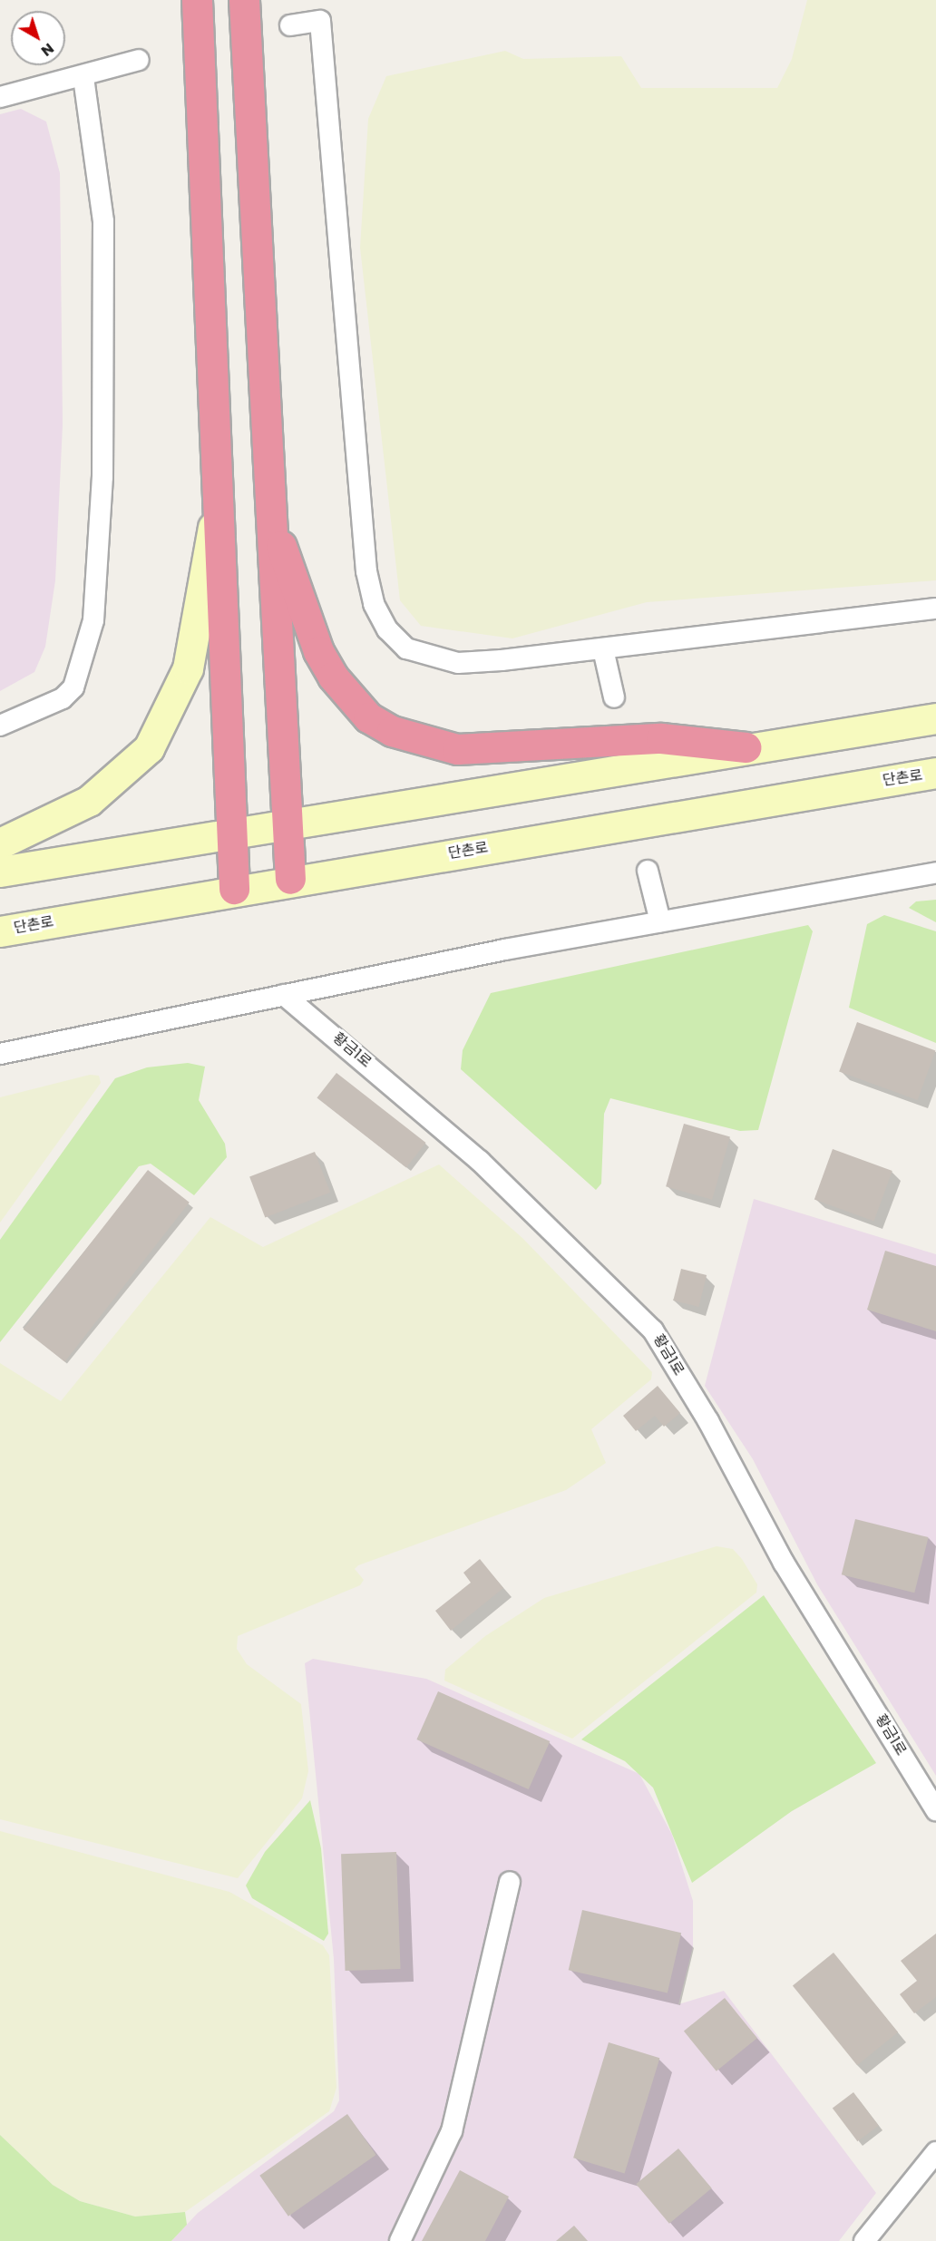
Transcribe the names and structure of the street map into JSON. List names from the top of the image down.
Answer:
{
  "streets": {
    "main road": ["단촌로"],
    "lane": ["황금1로"]
  },
  "north": "bottom right"
}
